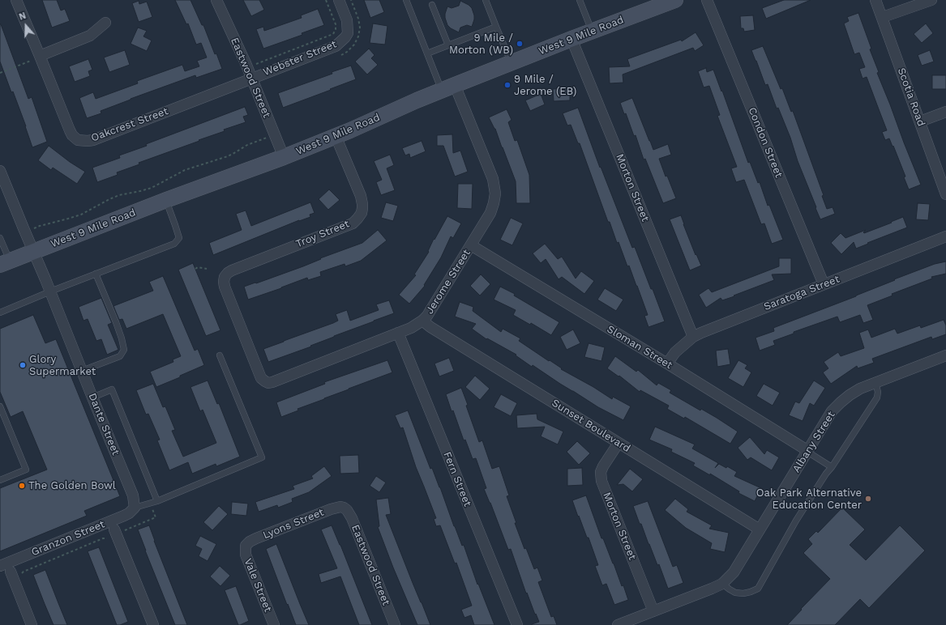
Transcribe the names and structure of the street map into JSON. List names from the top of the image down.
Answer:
{
  "streets": {
    "main road": ["West 9 Mile Road"],
    "street": [
      "Webster Street",
      "Eastwood Street",
      "Scotia Road",
      "Oakcrest Street",
      "Condon Street",
      "Morton Street",
      "Troy Street",
      "Jerome Street",
      "Saratoga Street",
      "Sloman Street",
      "Dante Street",
      "Sunset Boulevard",
      "Albany Street",
      "Fern Street",
      "Lyons Street",
      "Granzon Street",
      "Vale Street"
    ]
  },
  "crossings": [
    ["West 9 Mile Road", "Eastwood Street"],
    ["West 9 Mile Road", "Morton Street"],
    ["West 9 Mile Road", "Troy Street"],
    ["West 9 Mile Road", "Jerome Street"],
    ["West 9 Mile Road", "Dante Street"],
    ["Webster Street", "Eastwood Street"],
    ["Webster Street", "Oakcrest Street"],
    ["Eastwood Street", "Oakcrest Street"],
    ["Eastwood Street", "Lyons Street"],
    ["Condon Street", "Saratoga Street"],
    ["Morton Street", "Saratoga Street"],
    ["Morton Street", "Sunset Boulevard"],
    ["Morton Street", "Albany Street"],
    ["Troy Street", "Jerome Street"],
    ["Jerome Street", "Sloman Street"],
    ["Jerome Street", "Sunset Boulevard"],
    ["Jerome Street", "Fern Street"],
    ["Saratoga Street", "Sloman Street"],
    ["Sloman Street", "Albany Street"],
    ["Dante Street", "Granzon Street"],
    ["Sunset Boulevard", "Albany Street"],
    ["Lyons Street", "Vale Street"]
  ],
  "places": [
    "9 Mile / Morton (WB)",
    "9 Mile / Jerome (EB)",
    "Glory Supermarket",
    "The Golden Bowl",
    "Oak Park Alternative Education Center"
  ],
  "north": "top"
}
